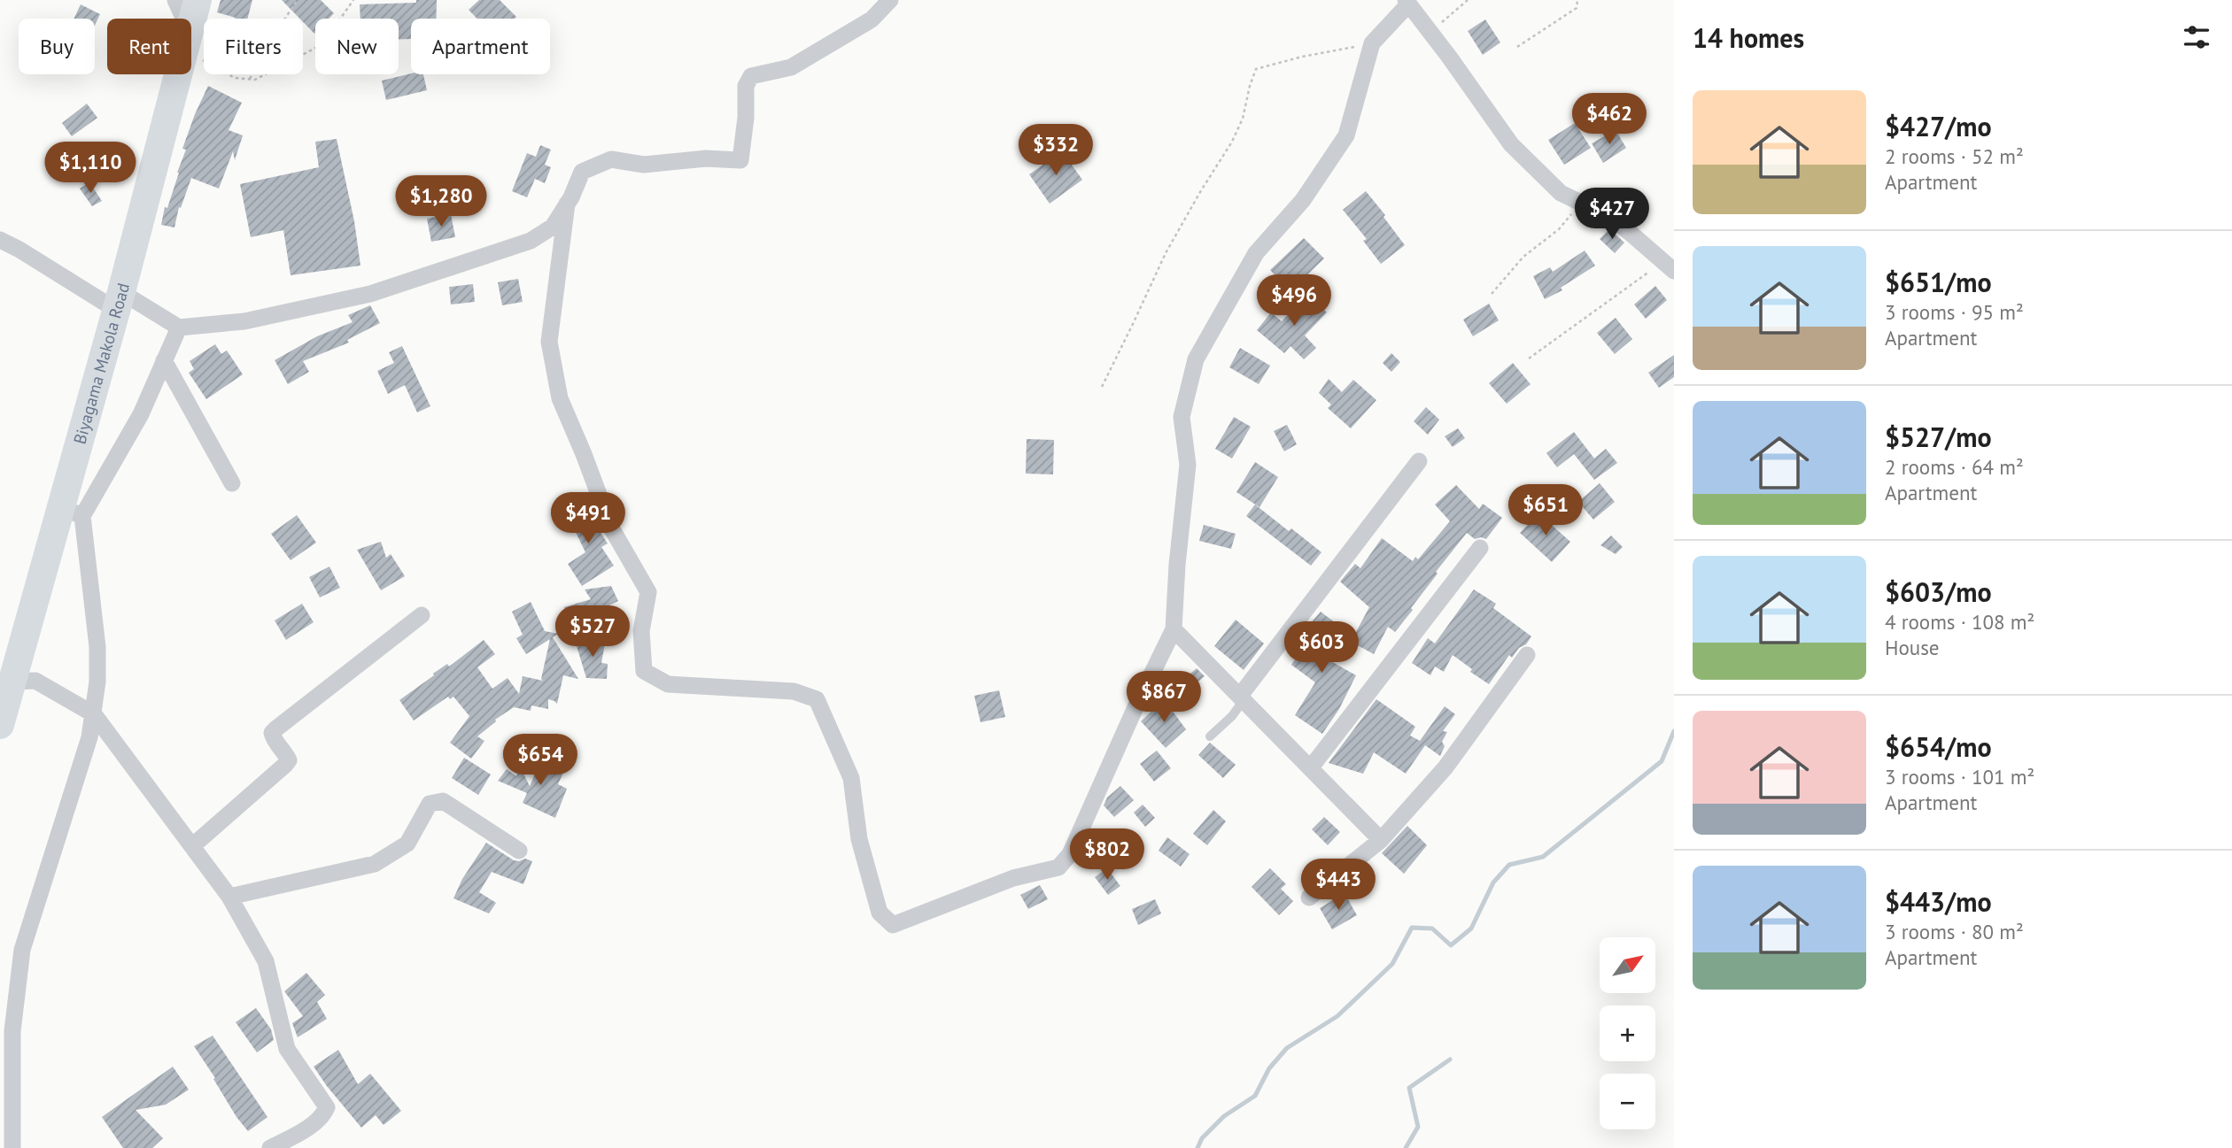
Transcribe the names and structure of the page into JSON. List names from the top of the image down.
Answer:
{
  "streets": {
    "main road": ["Biyagama Makola Road"]
  },
  "north": "top right",
  "page": {
    "heading": "14 homes",
    "chip": [
      "Buy",
      "Rent",
      "Filters",
      "New",
      "Apartment"
    ],
    "list": [
      {
        "name": "$427/mo",
        "note": "2 rooms · 52 m² · Apartment"
      },
      {
        "name": "$651/mo",
        "note": "3 rooms · 95 m² · Apartment"
      },
      {
        "name": "$527/mo",
        "note": "2 rooms · 64 m² · Apartment"
      },
      {
        "name": "$603/mo",
        "note": "4 rooms · 108 m² · House"
      },
      {
        "name": "$654/mo",
        "note": "3 rooms · 101 m² · Apartment"
      },
      {
        "name": "$443/mo",
        "note": "3 rooms · 80 m² · Apartment"
      }
    ],
    "price": [
      "$462",
      "$332",
      "$1,110",
      "$1,280",
      "$427",
      "$496",
      "$651",
      "$491",
      "$527",
      "$603",
      "$867",
      "$654",
      "$802",
      "$443"
    ],
    "map_buttons": ["+", "−"]
  }
}
